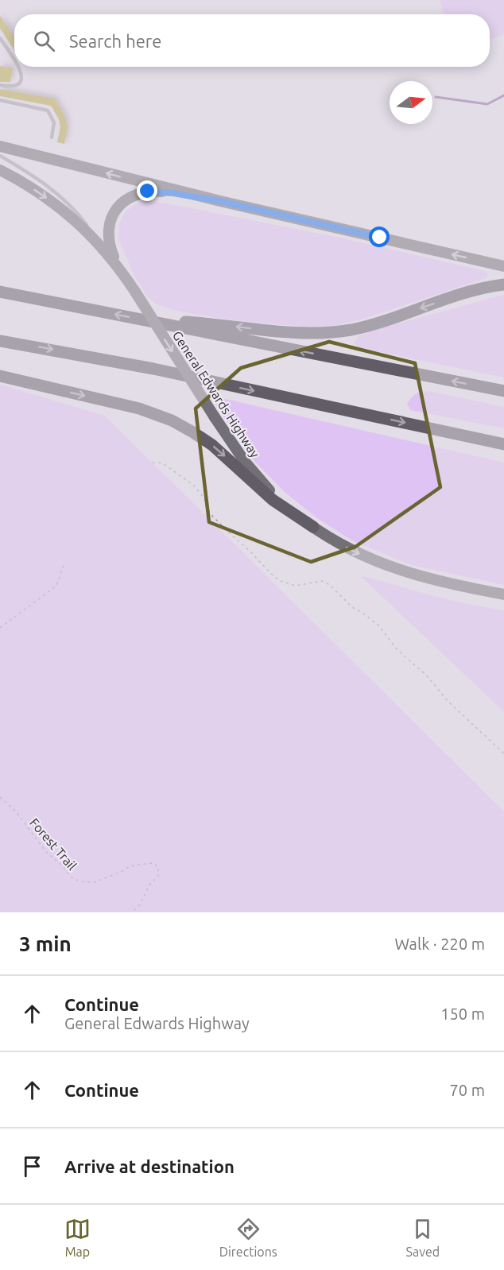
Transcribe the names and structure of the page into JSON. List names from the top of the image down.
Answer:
{
  "streets": {
    "main road": ["General Edwards Highway"],
    "path": ["Forest Trail"]
  },
  "one_way": ["General Edwards Highway"],
  "north": "right",
  "page": {
    "search": "Search here",
    "heading": ["3 min", "Walk · 220 m"],
    "list": [
      ["Continue", "General Edwards Highway", "150 m"],
      ["Continue", "70 m"],
      "Arrive at destination"
    ],
    "nav": ["Map", "Directions", "Saved"]
  }
}
